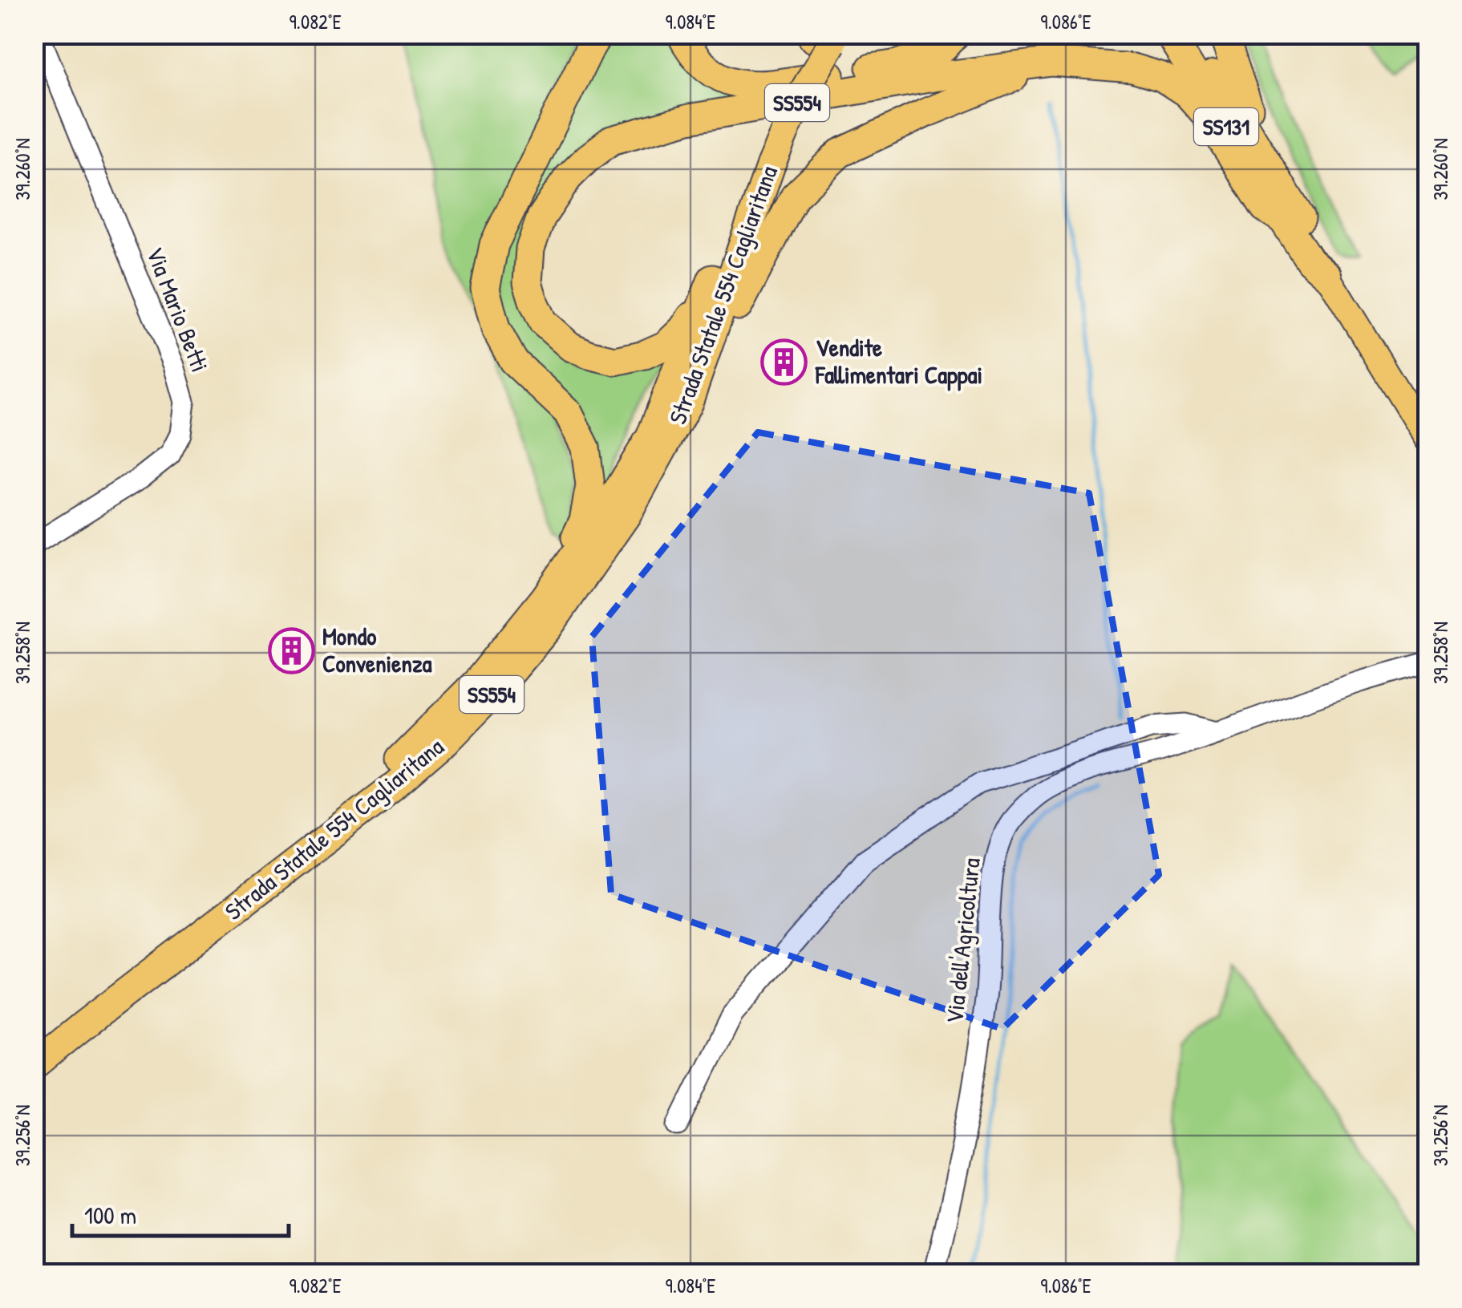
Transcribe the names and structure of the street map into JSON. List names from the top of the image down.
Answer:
{
  "streets": {
    "highway": ["SS554", "SS131", "Strada Statale 554 Cagliaritana"],
    "street": ["Via Mario Betti", "Via dell'Agricoltura"]
  },
  "places": {
    "building": ["Vendite Fallimentari Cappai", "Mondo Convenienza"]
  },
  "scale_bar": "100 m",
  "coordinates": [
    "9.082°E",
    "9.084°E",
    "9.086°E",
    "39.260°N",
    "39.258°N",
    "39.256°N"
  ]
}
